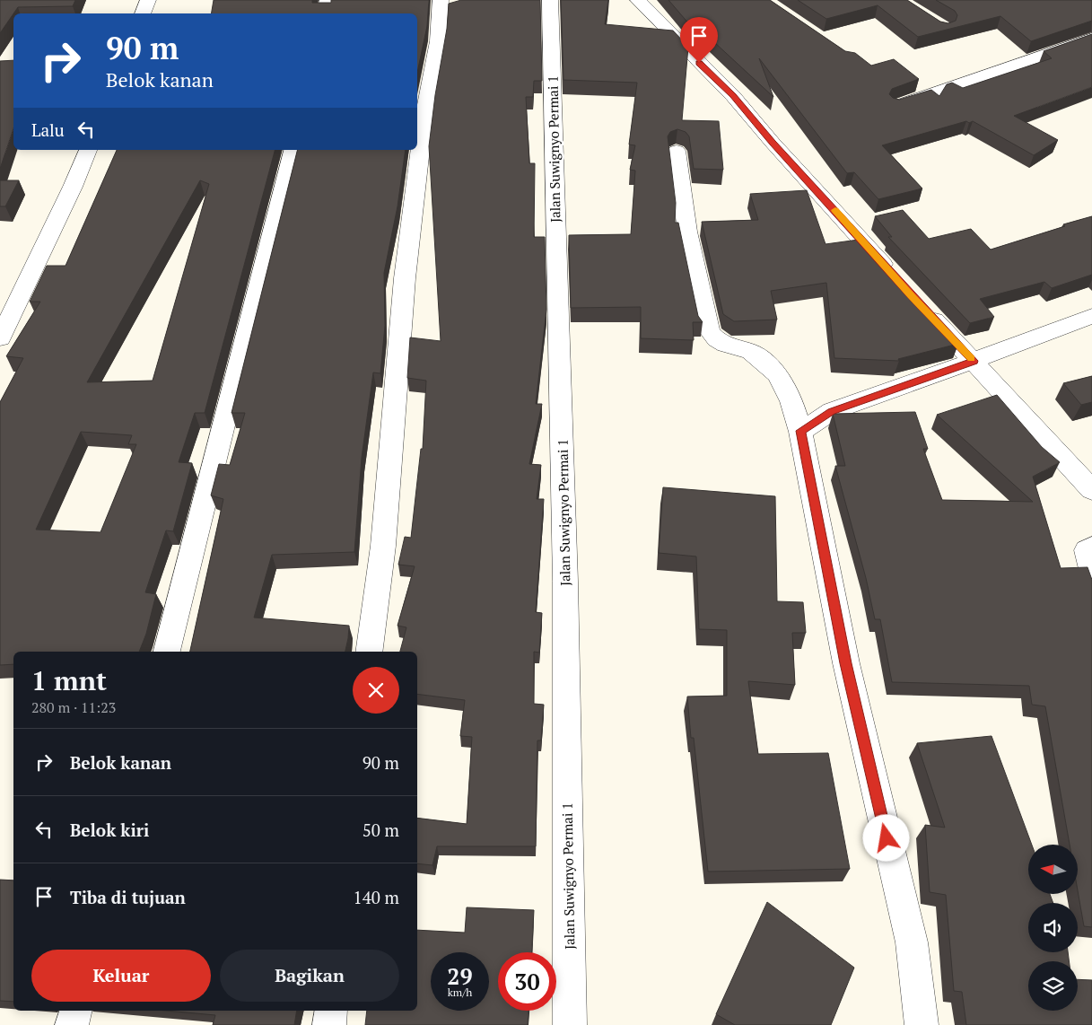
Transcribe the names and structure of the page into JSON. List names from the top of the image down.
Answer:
{
  "streets": {
    "street": ["Jalan Suwignyo Permai 1"]
  },
  "north": "left",
  "page": {
    "turn": ["90 m", "Belok kanan"],
    "then": "Lalu",
    "heading": ["1 mnt", "280 m · 11:23"],
    "list": [
      {
        "name": "Belok kanan",
        "value": "90 m"
      },
      {
        "name": "Belok kiri",
        "value": "50 m"
      },
      {
        "name": "Tiba di tujuan",
        "value": "140 m"
      }
    ],
    "buttons": ["Keluar", "Bagikan"],
    "speed": "29 km/h",
    "limit": "30"
  }
}
